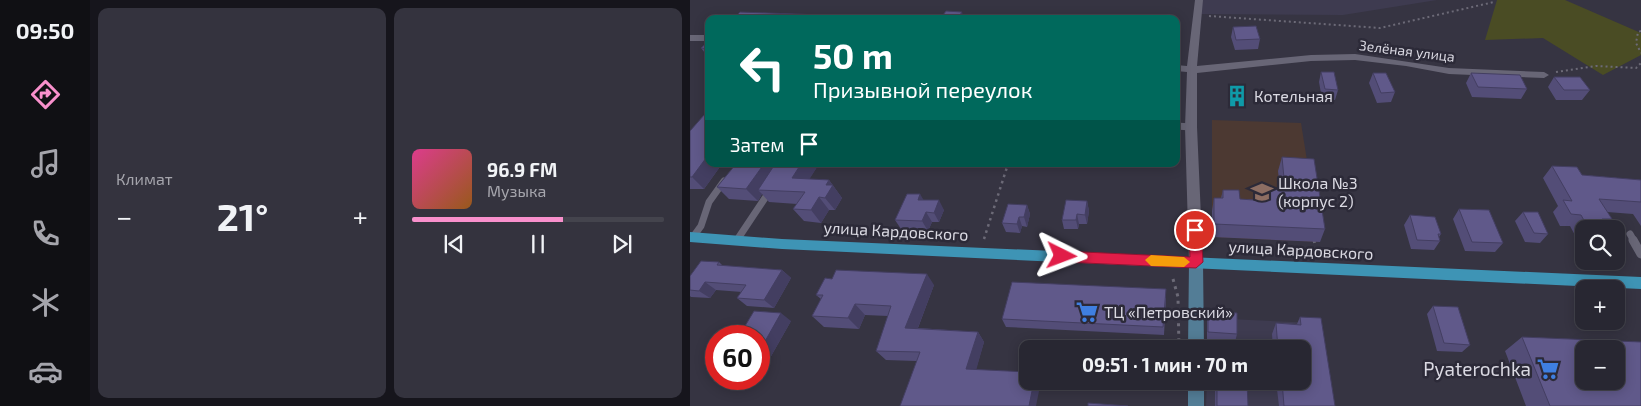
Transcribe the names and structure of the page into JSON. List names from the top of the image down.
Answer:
{
  "streets": {
    "main road": ["улица Кардовского"],
    "street": ["Зелёная улица"]
  },
  "places": {
    "building": ["Котельная"],
    "school or university": ["Школа №3 (корпус 2)"],
    "supermarket": ["ТЦ «Петровский»", "Pyaterochka"]
  },
  "page": {
    "tabs": "09:50",
    "tile": "Климат",
    "turn": ["50 m", "Призывной переулок"],
    "then": "Затем",
    "song": ["96.9 FM", "Музыка"],
    "heat": ["−", "21°", "+"],
    "map_buttons": ["+", "−"],
    "limit": "60",
    "trip": "09:51 · 1 мин · 70 m"
  }
}
